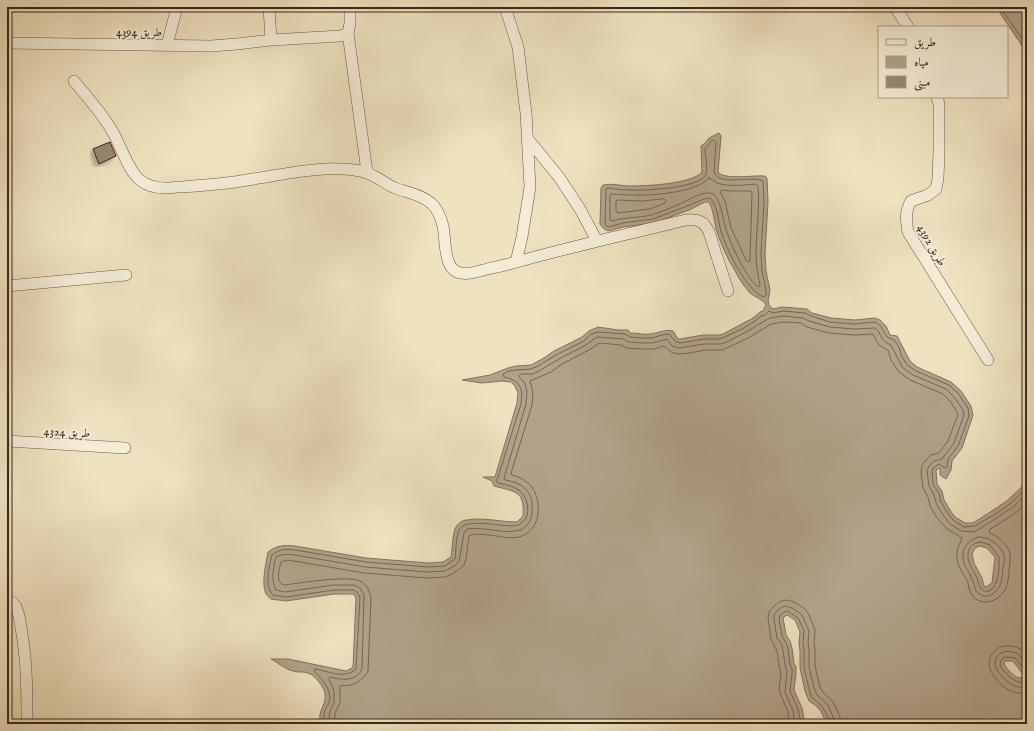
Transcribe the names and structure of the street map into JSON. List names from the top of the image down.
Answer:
{
  "streets": {
    "street": ["طريق 4394", "طريق 4392", "طريق 4324"]
  },
  "legend": ["طريق", "مياه", "مبنى"]
}
